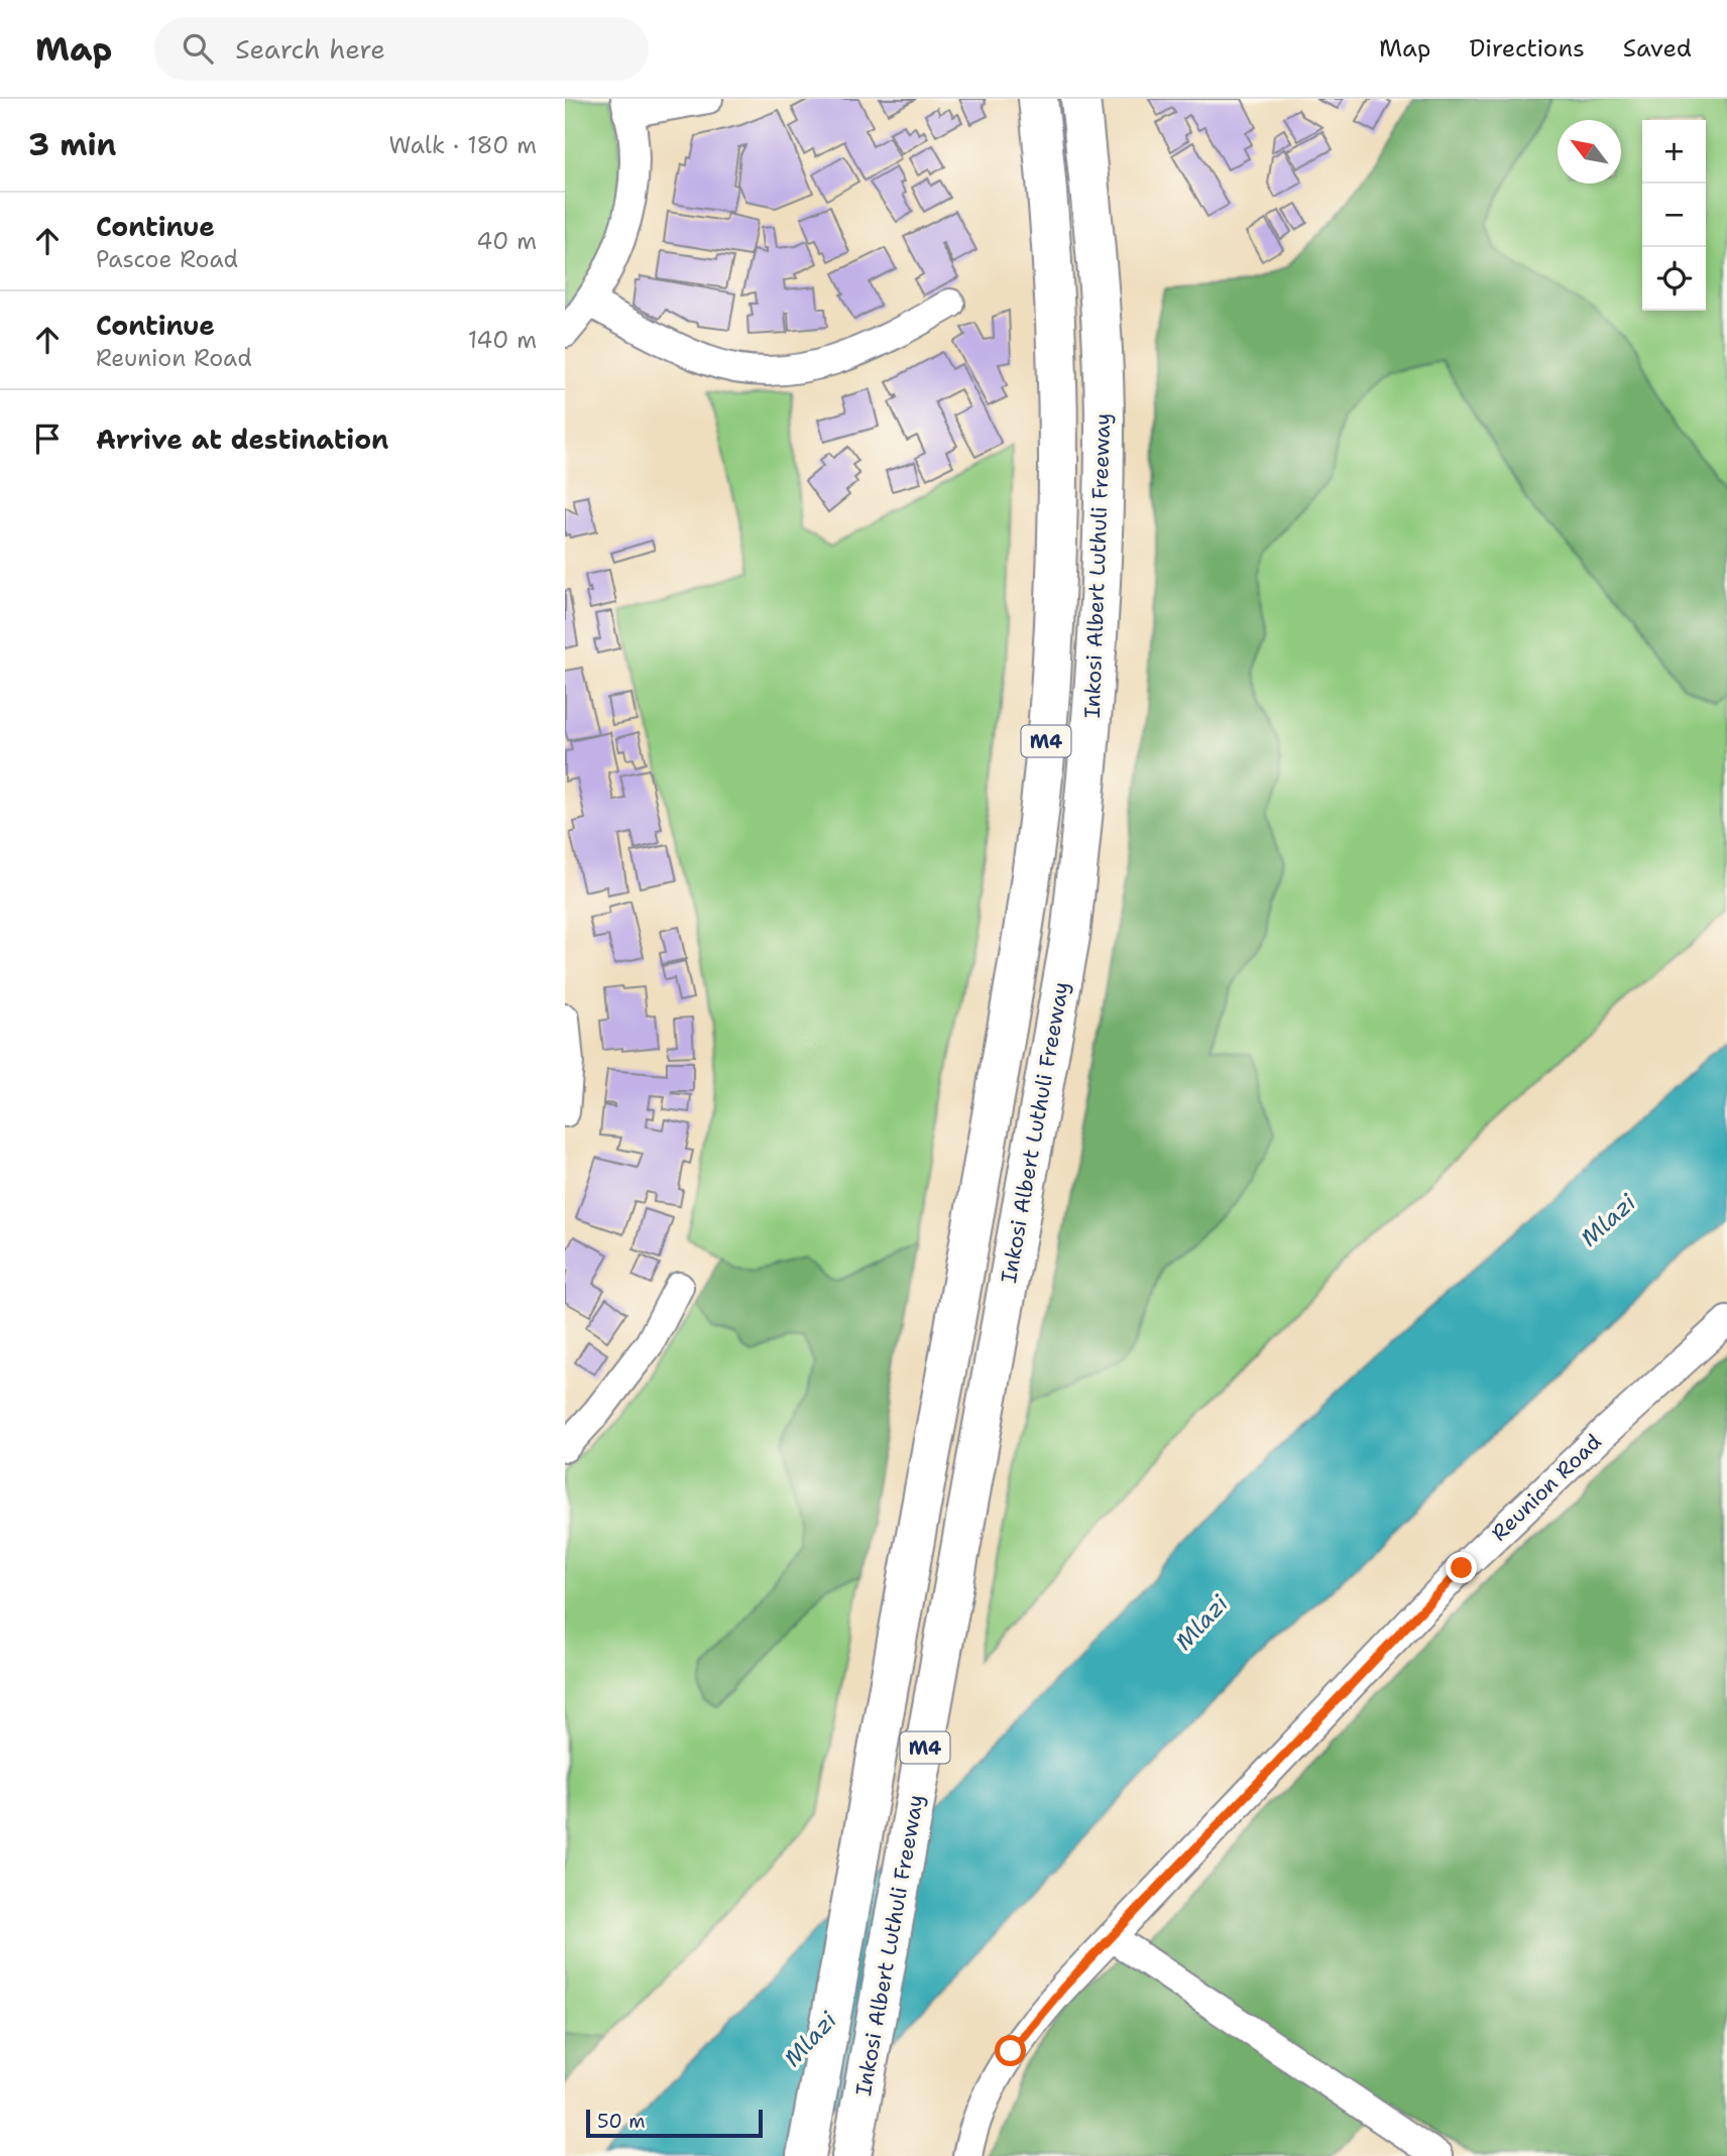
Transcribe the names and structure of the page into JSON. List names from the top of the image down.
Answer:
{
  "streets": {
    "highway": ["Inkosi Albert Luthuli Freeway", "M4"],
    "street": ["Reunion Road"]
  },
  "water": ["Mlazi"],
  "scale_bar": "50 m",
  "north": "top left",
  "page": {
    "header": "Map",
    "search": "Search here",
    "nav": ["Map", "Directions", "Saved"],
    "heading": ["3 min", "Walk · 180 m"],
    "map_buttons": ["+", "−"],
    "list": [
      ["Continue", "Pascoe Road", "40 m"],
      ["Continue", "Reunion Road", "140 m"],
      "Arrive at destination"
    ],
    "scale": "50 m"
  }
}
